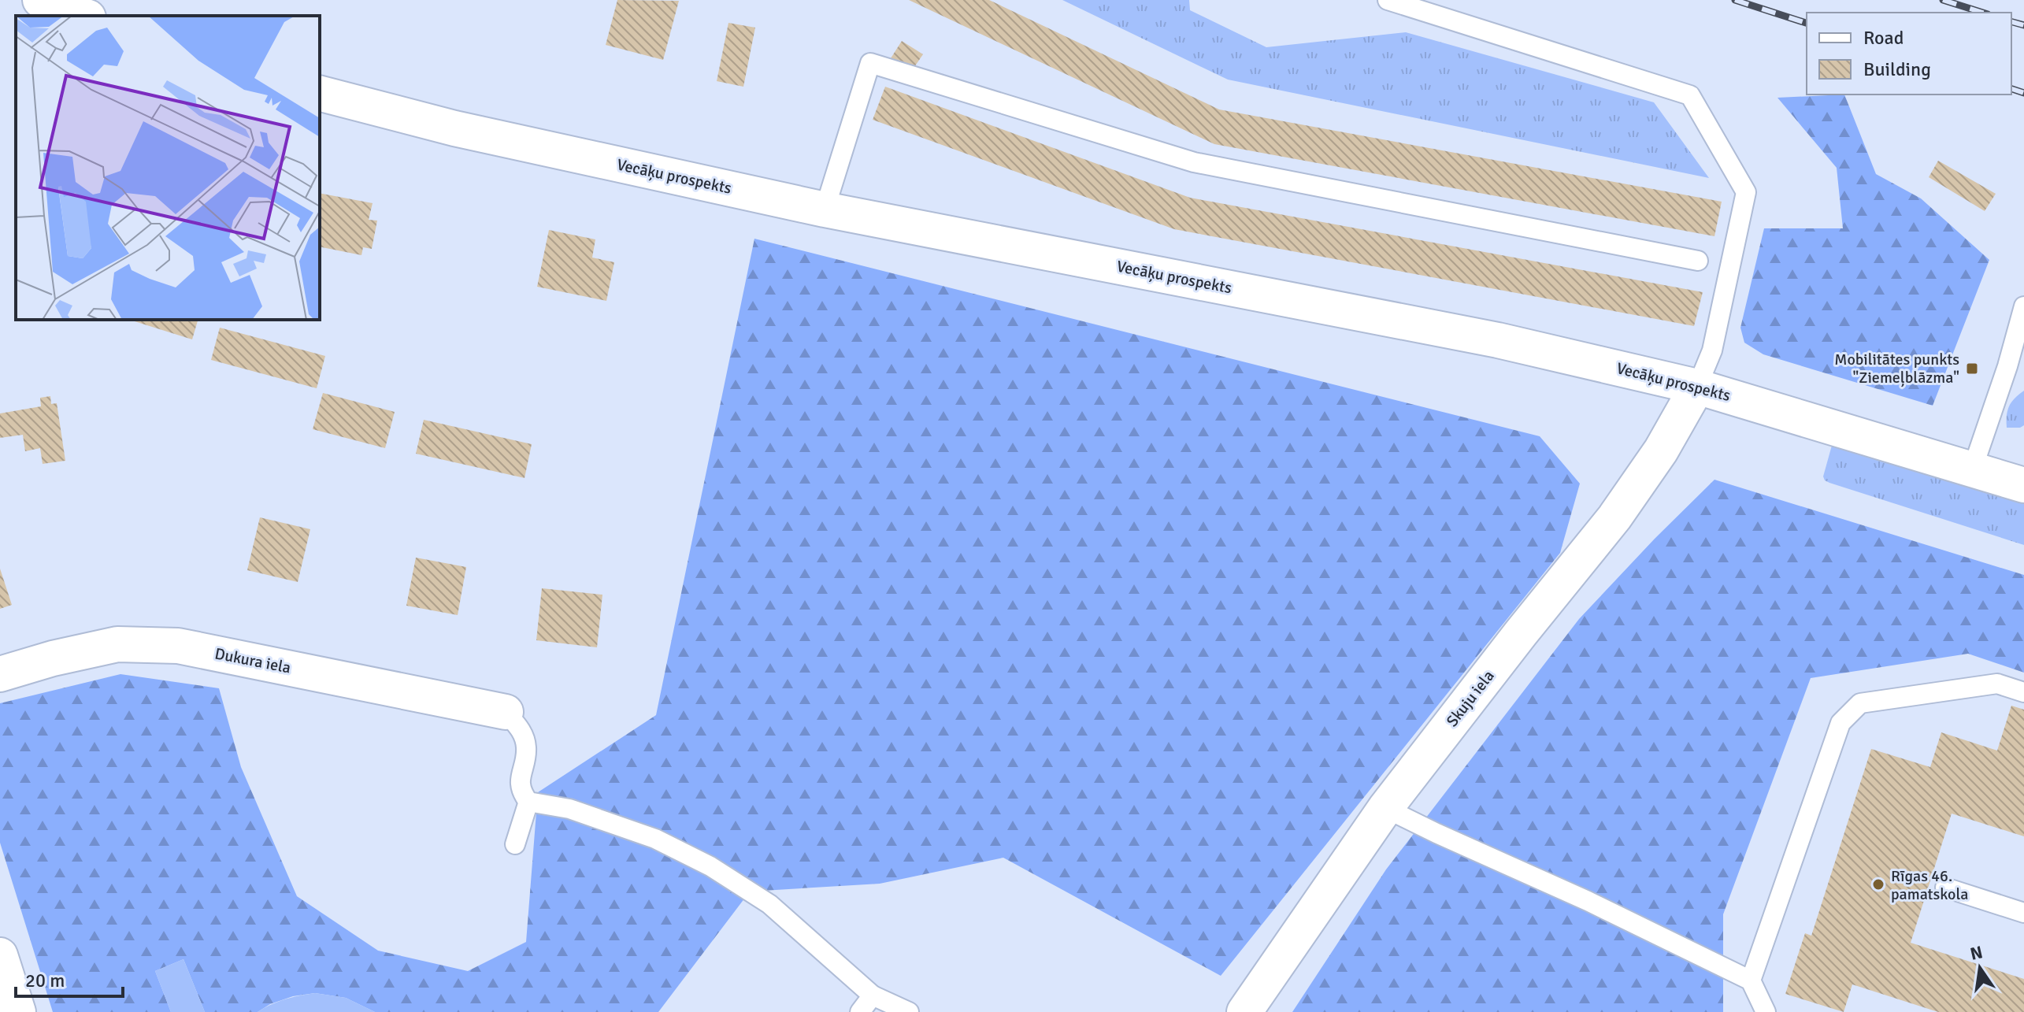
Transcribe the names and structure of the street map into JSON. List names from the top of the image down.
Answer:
{
  "streets": {
    "main road": ["Vecāķu prospekts", "Dukura iela", "Skuju iela"]
  },
  "crossings": [
    ["Vecāķu prospekts", "Skuju iela"]
  ],
  "places": {
    "transit": ["Mobilitātes punkts \"Ziemeļblāzma\""],
    "other": ["Rīgas 46. pamatskola"]
  },
  "legend": ["Road", "Building"],
  "scale_bar": "20 m",
  "north": "top"
}
